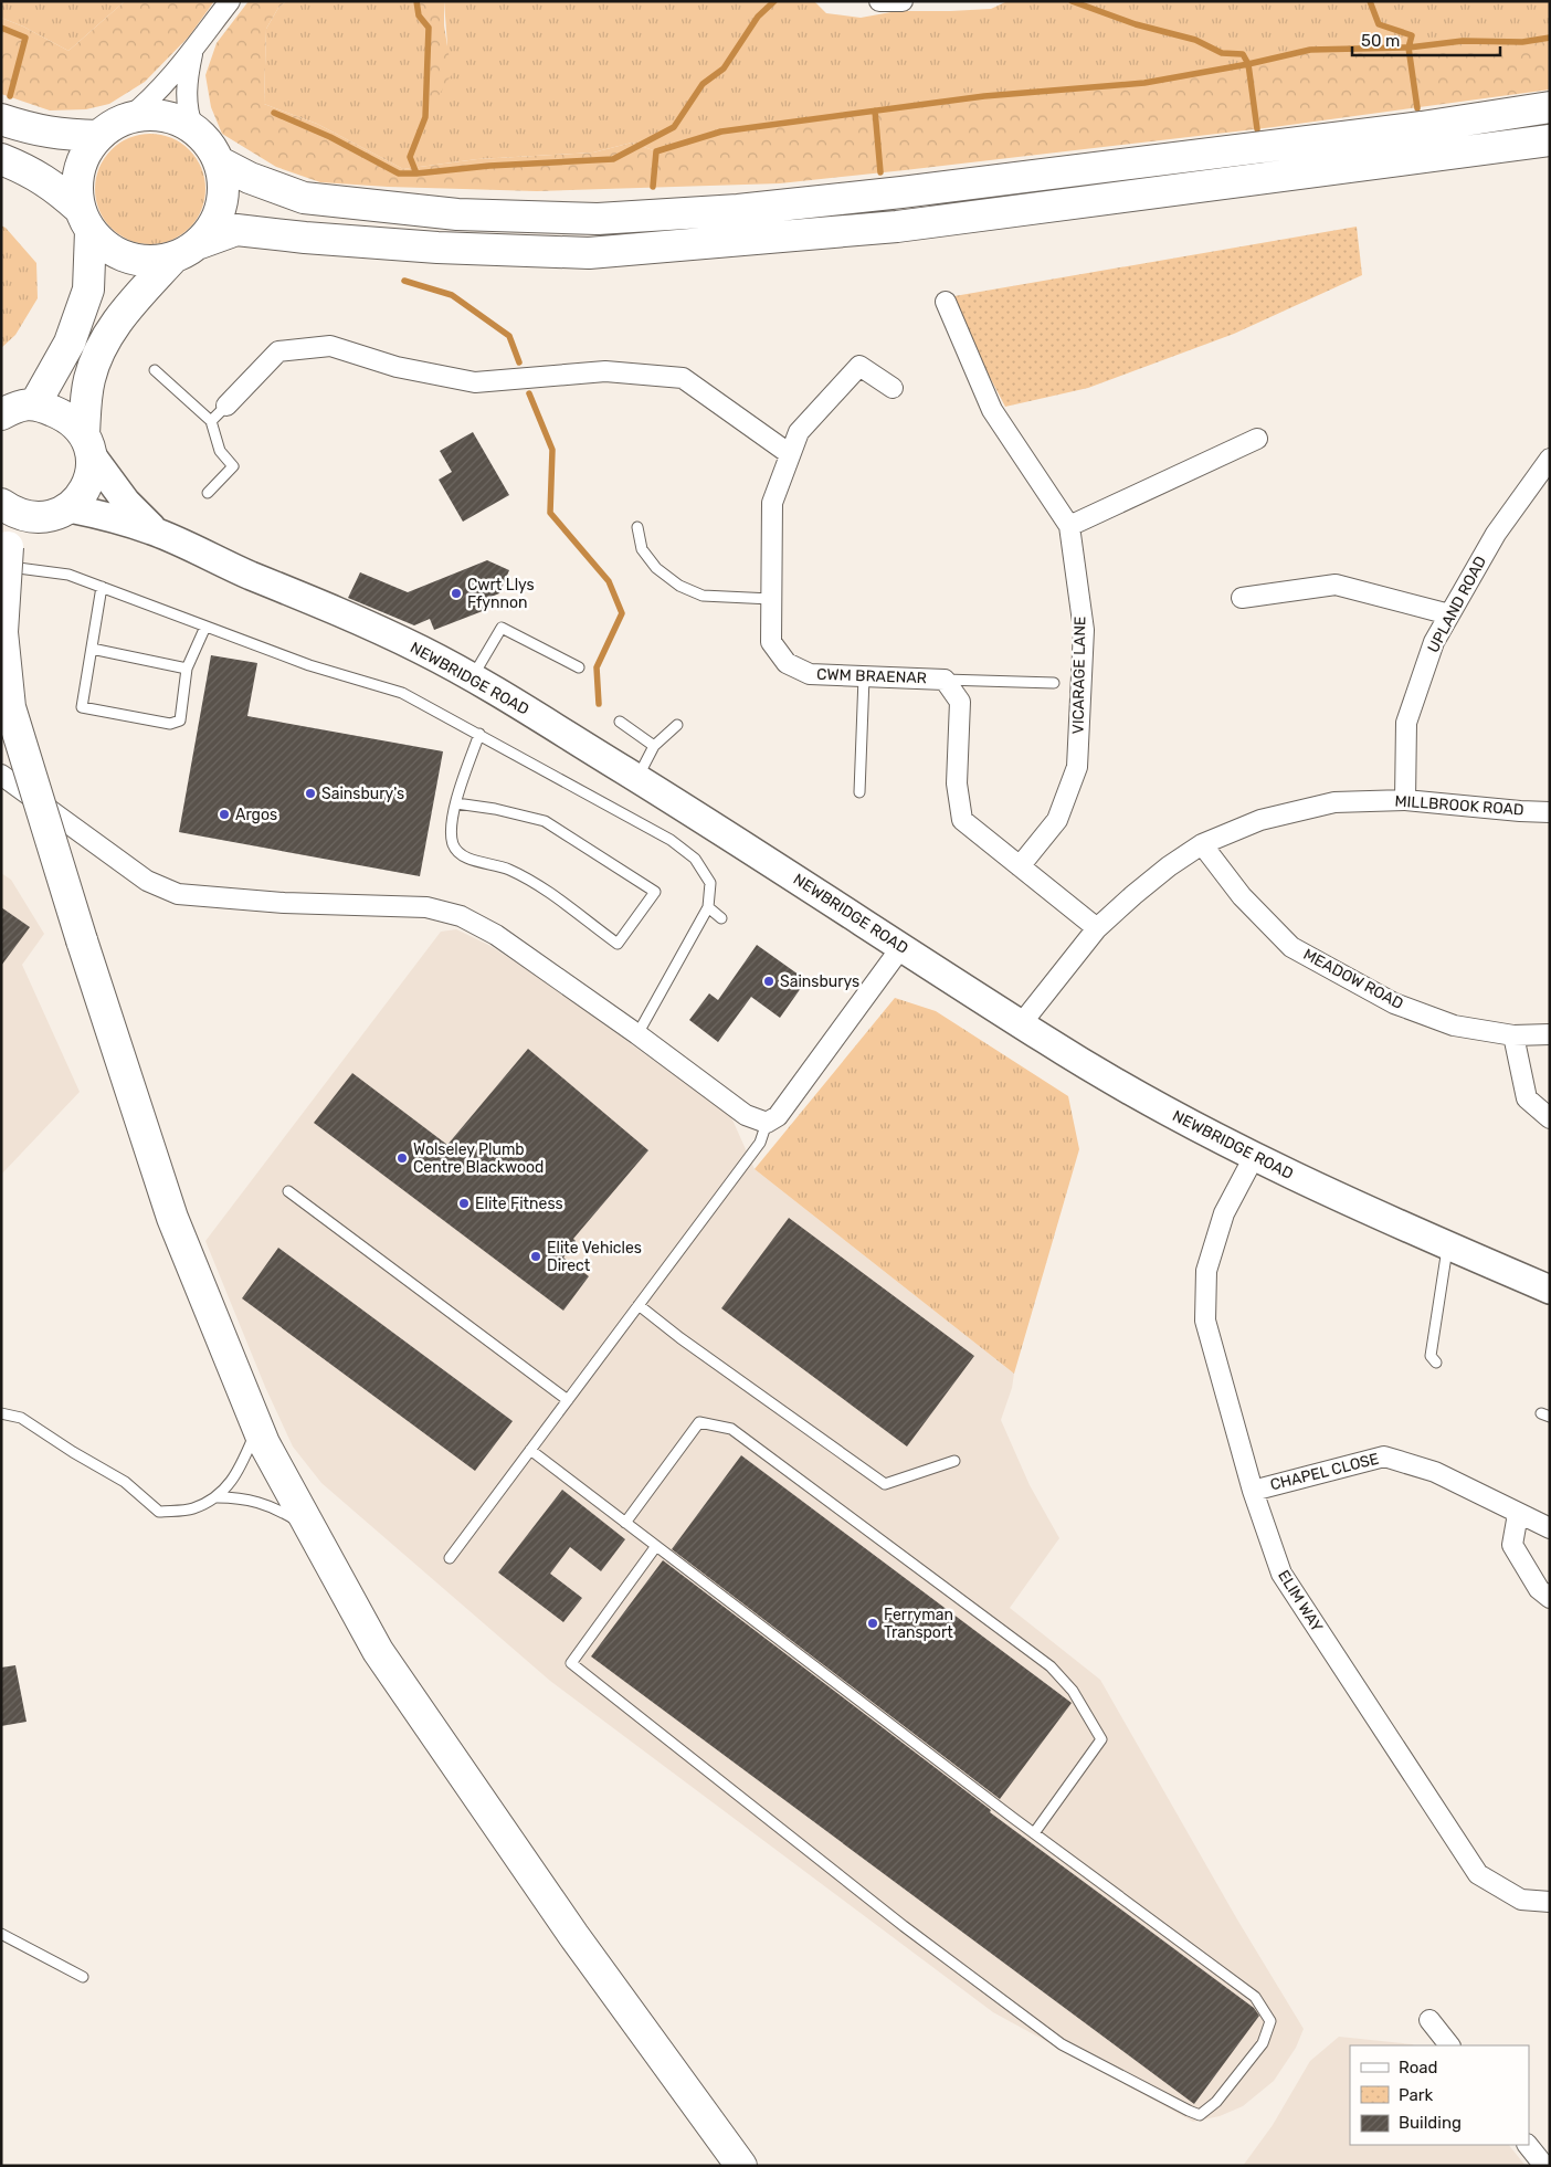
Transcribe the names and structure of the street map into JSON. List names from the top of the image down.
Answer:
{
  "streets": {
    "main road": ["NEWBRIDGE ROAD"],
    "street": [
      "UPLAND ROAD",
      "VICARAGE LANE",
      "CWM BRAENAR",
      "MILLBROOK ROAD",
      "MEADOW ROAD",
      "CHAPEL CLOSE",
      "ELIM WAY"
    ]
  },
  "crossings": [
    ["UPLAND ROAD", "MILLBROOK ROAD"],
    ["VICARAGE LANE", "CWM BRAENAR"],
    ["CWM BRAENAR", "MILLBROOK ROAD"],
    ["NEWBRIDGE ROAD", "MILLBROOK ROAD"],
    ["NEWBRIDGE ROAD", "ELIM WAY"],
    ["MILLBROOK ROAD", "MEADOW ROAD"],
    ["CHAPEL CLOSE", "ELIM WAY"]
  ],
  "places": [
    "Cwrt Llys Ffynnon",
    "Sainsbury's",
    "Argos",
    "Sainsburys",
    "Wolseley Plumb Centre Blackwood",
    "Elite Fitness",
    "Elite Vehicles Direct",
    "Ferryman Transport"
  ],
  "legend": ["Road", "Park", "Building"],
  "scale_bar": "50 m"
}
